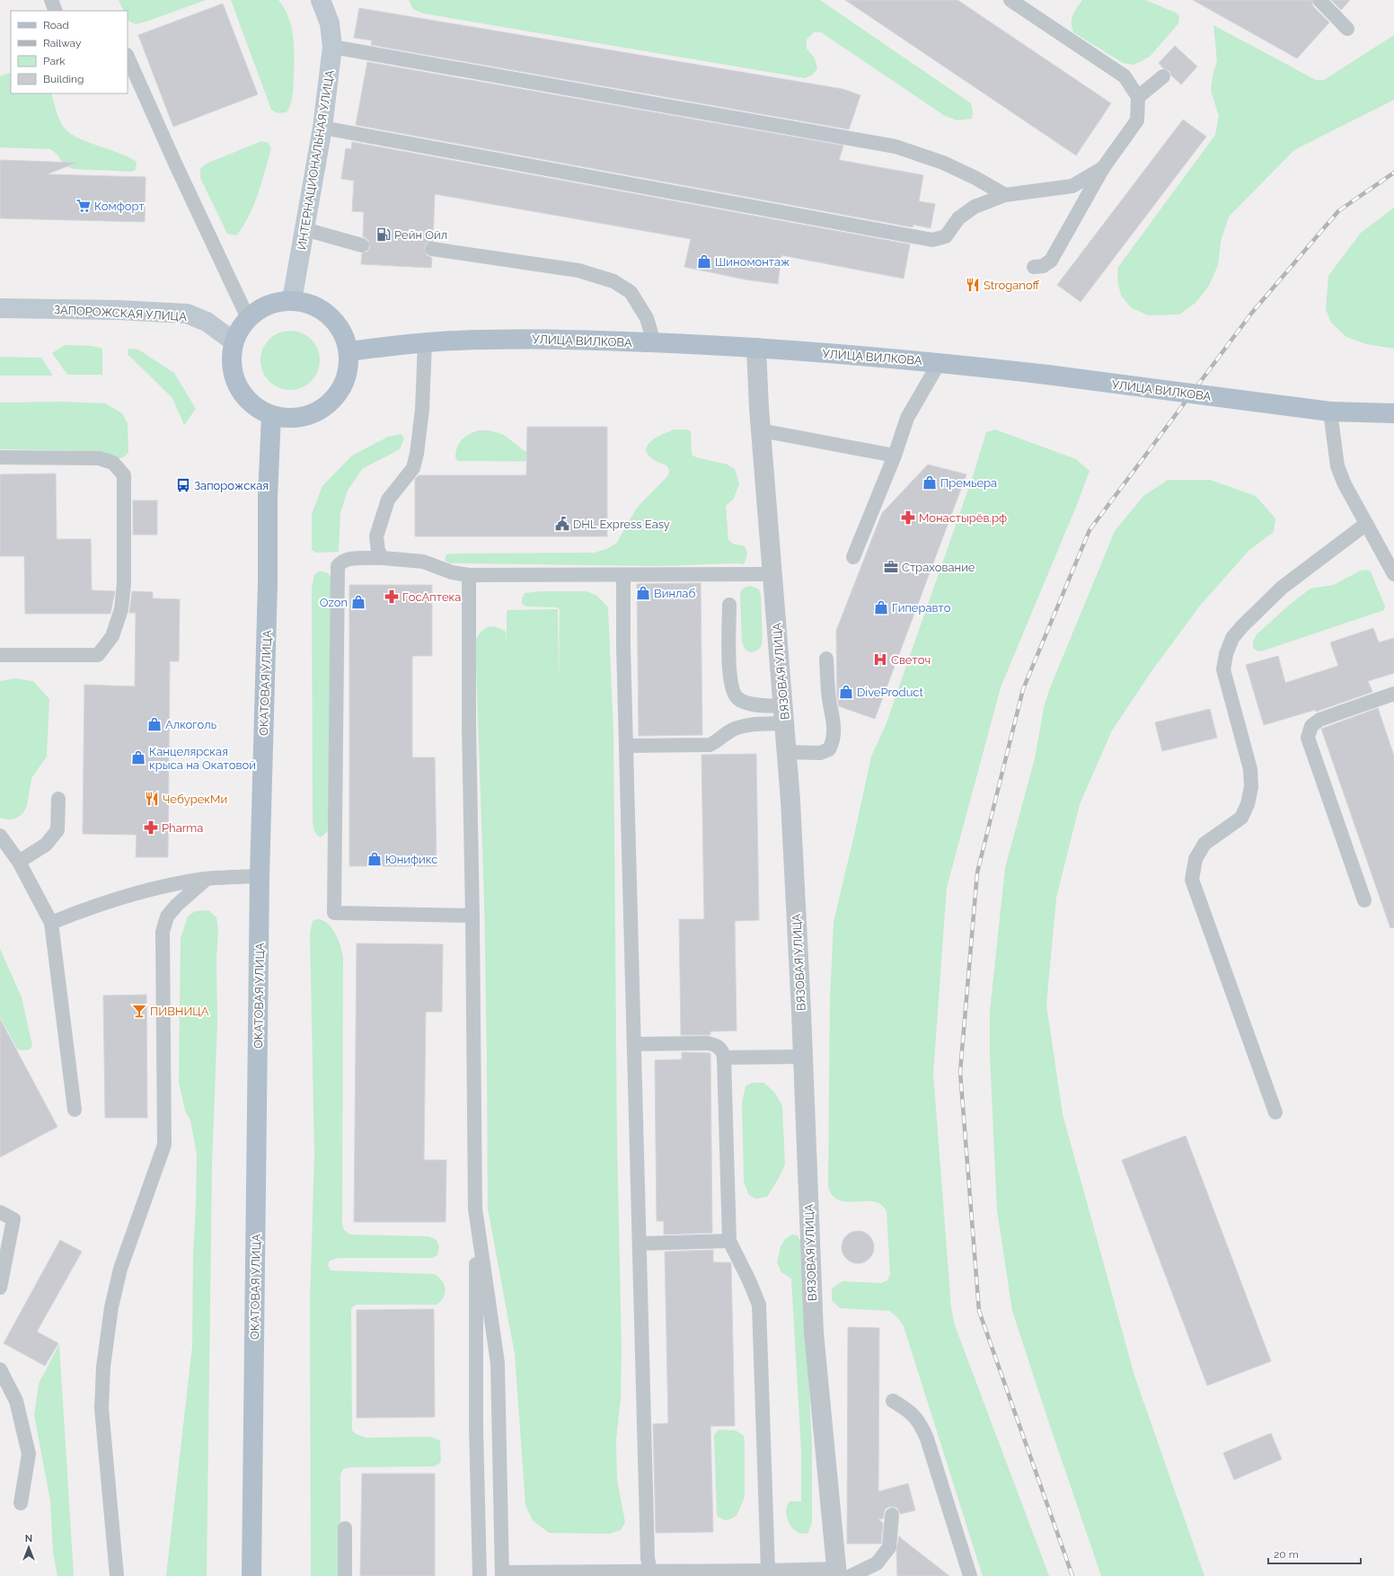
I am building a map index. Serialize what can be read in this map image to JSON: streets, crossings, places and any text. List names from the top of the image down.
{
  "streets": {
    "main road": [
      "ИНТЕРНАЦИОНАЛЬНАЯ УЛИЦА",
      "ЗАПОРОЖСКАЯ УЛИЦА",
      "УЛИЦА ВИЛКОВА",
      "ОКАТОВАЯ УЛИЦА"
    ],
    "street": ["ВЯЗОВАЯ УЛИЦА"]
  },
  "crossings": [
    ["ИНТЕРНАЦИОНАЛЬНАЯ УЛИЦА", "ЗАПОРОЖСКАЯ УЛИЦА"],
    ["ИНТЕРНАЦИОНАЛЬНАЯ УЛИЦА", "УЛИЦА ВИЛКОВА"],
    ["ИНТЕРНАЦИОНАЛЬНАЯ УЛИЦА", "ОКАТОВАЯ УЛИЦА"],
    ["ЗАПОРОЖСКАЯ УЛИЦА", "УЛИЦА ВИЛКОВА"],
    ["ЗАПОРОЖСКАЯ УЛИЦА", "ОКАТОВАЯ УЛИЦА"],
    ["УЛИЦА ВИЛКОВА", "ВЯЗОВАЯ УЛИЦА"],
    ["УЛИЦА ВИЛКОВА", "ОКАТОВАЯ УЛИЦА"]
  ],
  "places": {
    "supermarket": ["Комфорт"],
    "fuel station": ["Рейн Ойл"],
    "shop": [
      "Шиномонтаж",
      "Премьера",
      "Винлаб",
      "Ozon",
      "Гиперавто",
      "DiveProduct",
      "Алкоголь",
      "Канцелярская крыса на Окатовой",
      "Юнификс"
    ],
    "restaurant": ["Stroganoff", "ЧебурекМи"],
    "bus stop": ["Запорожская"],
    "pharmacy": ["Монастырёв.рф", "ГосАптека", "Pharma"],
    "public building": ["DHL Express Easy"],
    "office": ["Страхование"],
    "hospital": ["Светоч"],
    "bar": ["ПИВНИЦА"]
  },
  "legend": [
    "Road",
    "Railway",
    "Park",
    "Building"
  ],
  "scale_bar": "20 m",
  "north": "top"
}
